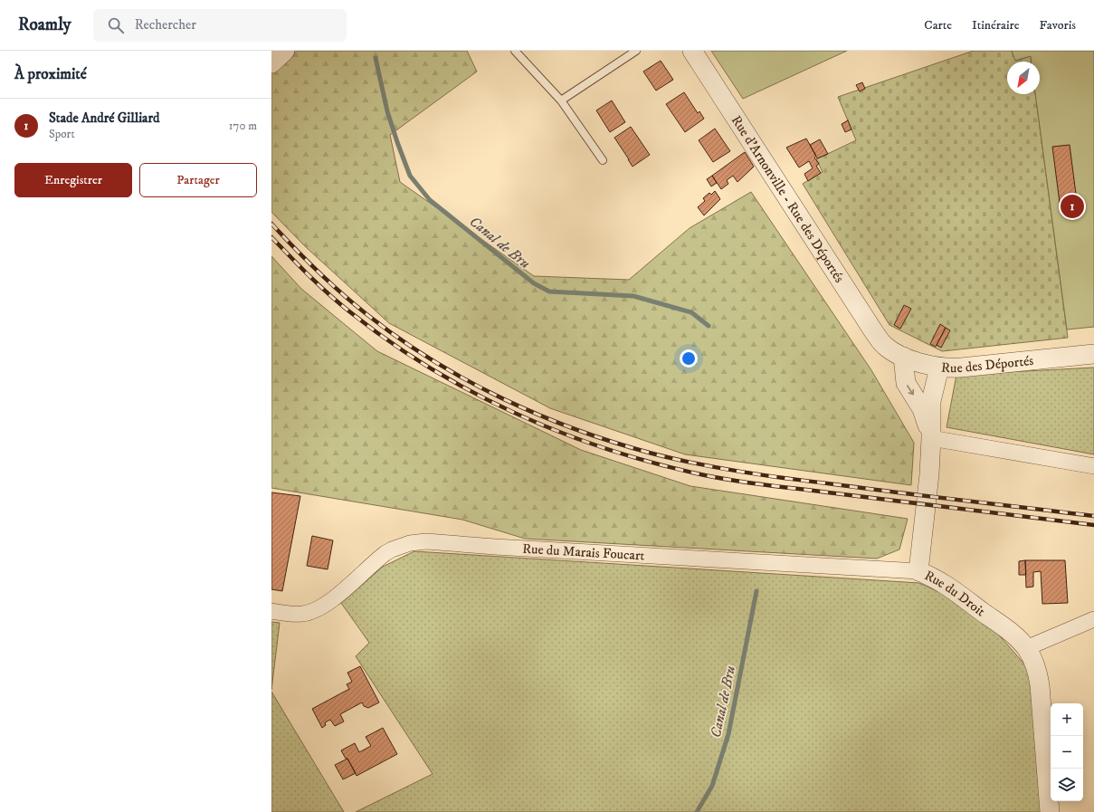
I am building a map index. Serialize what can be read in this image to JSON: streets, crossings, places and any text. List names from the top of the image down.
{
  "streets": {
    "street": [
      "Rue d'Arnonville - Rue des Déportés",
      "Rue des Déportés",
      "Rue du Marais Foucart",
      "Rue du Droit"
    ]
  },
  "crossings": [
    ["Rue d'Arnonville - Rue des Déportés", "Rue des Déportés"],
    ["Rue des Déportés", "Rue du Droit"],
    ["Rue du Marais Foucart", "Rue du Droit"]
  ],
  "water": ["Canal de Bru"],
  "north": "bottom left",
  "page": {
    "header": "Roamly",
    "search": "Rechercher",
    "nav": ["Carte", "Itinéraire", "Favoris"],
    "heading": "À proximité",
    "list": [
      {
        "mark": "1",
        "name": "Stade André Gilliard",
        "note": "Sport",
        "value": "170 m"
      }
    ],
    "buttons": ["Enregistrer", "Partager"],
    "pins": "1",
    "map_buttons": ["+", "−"]
  }
}
